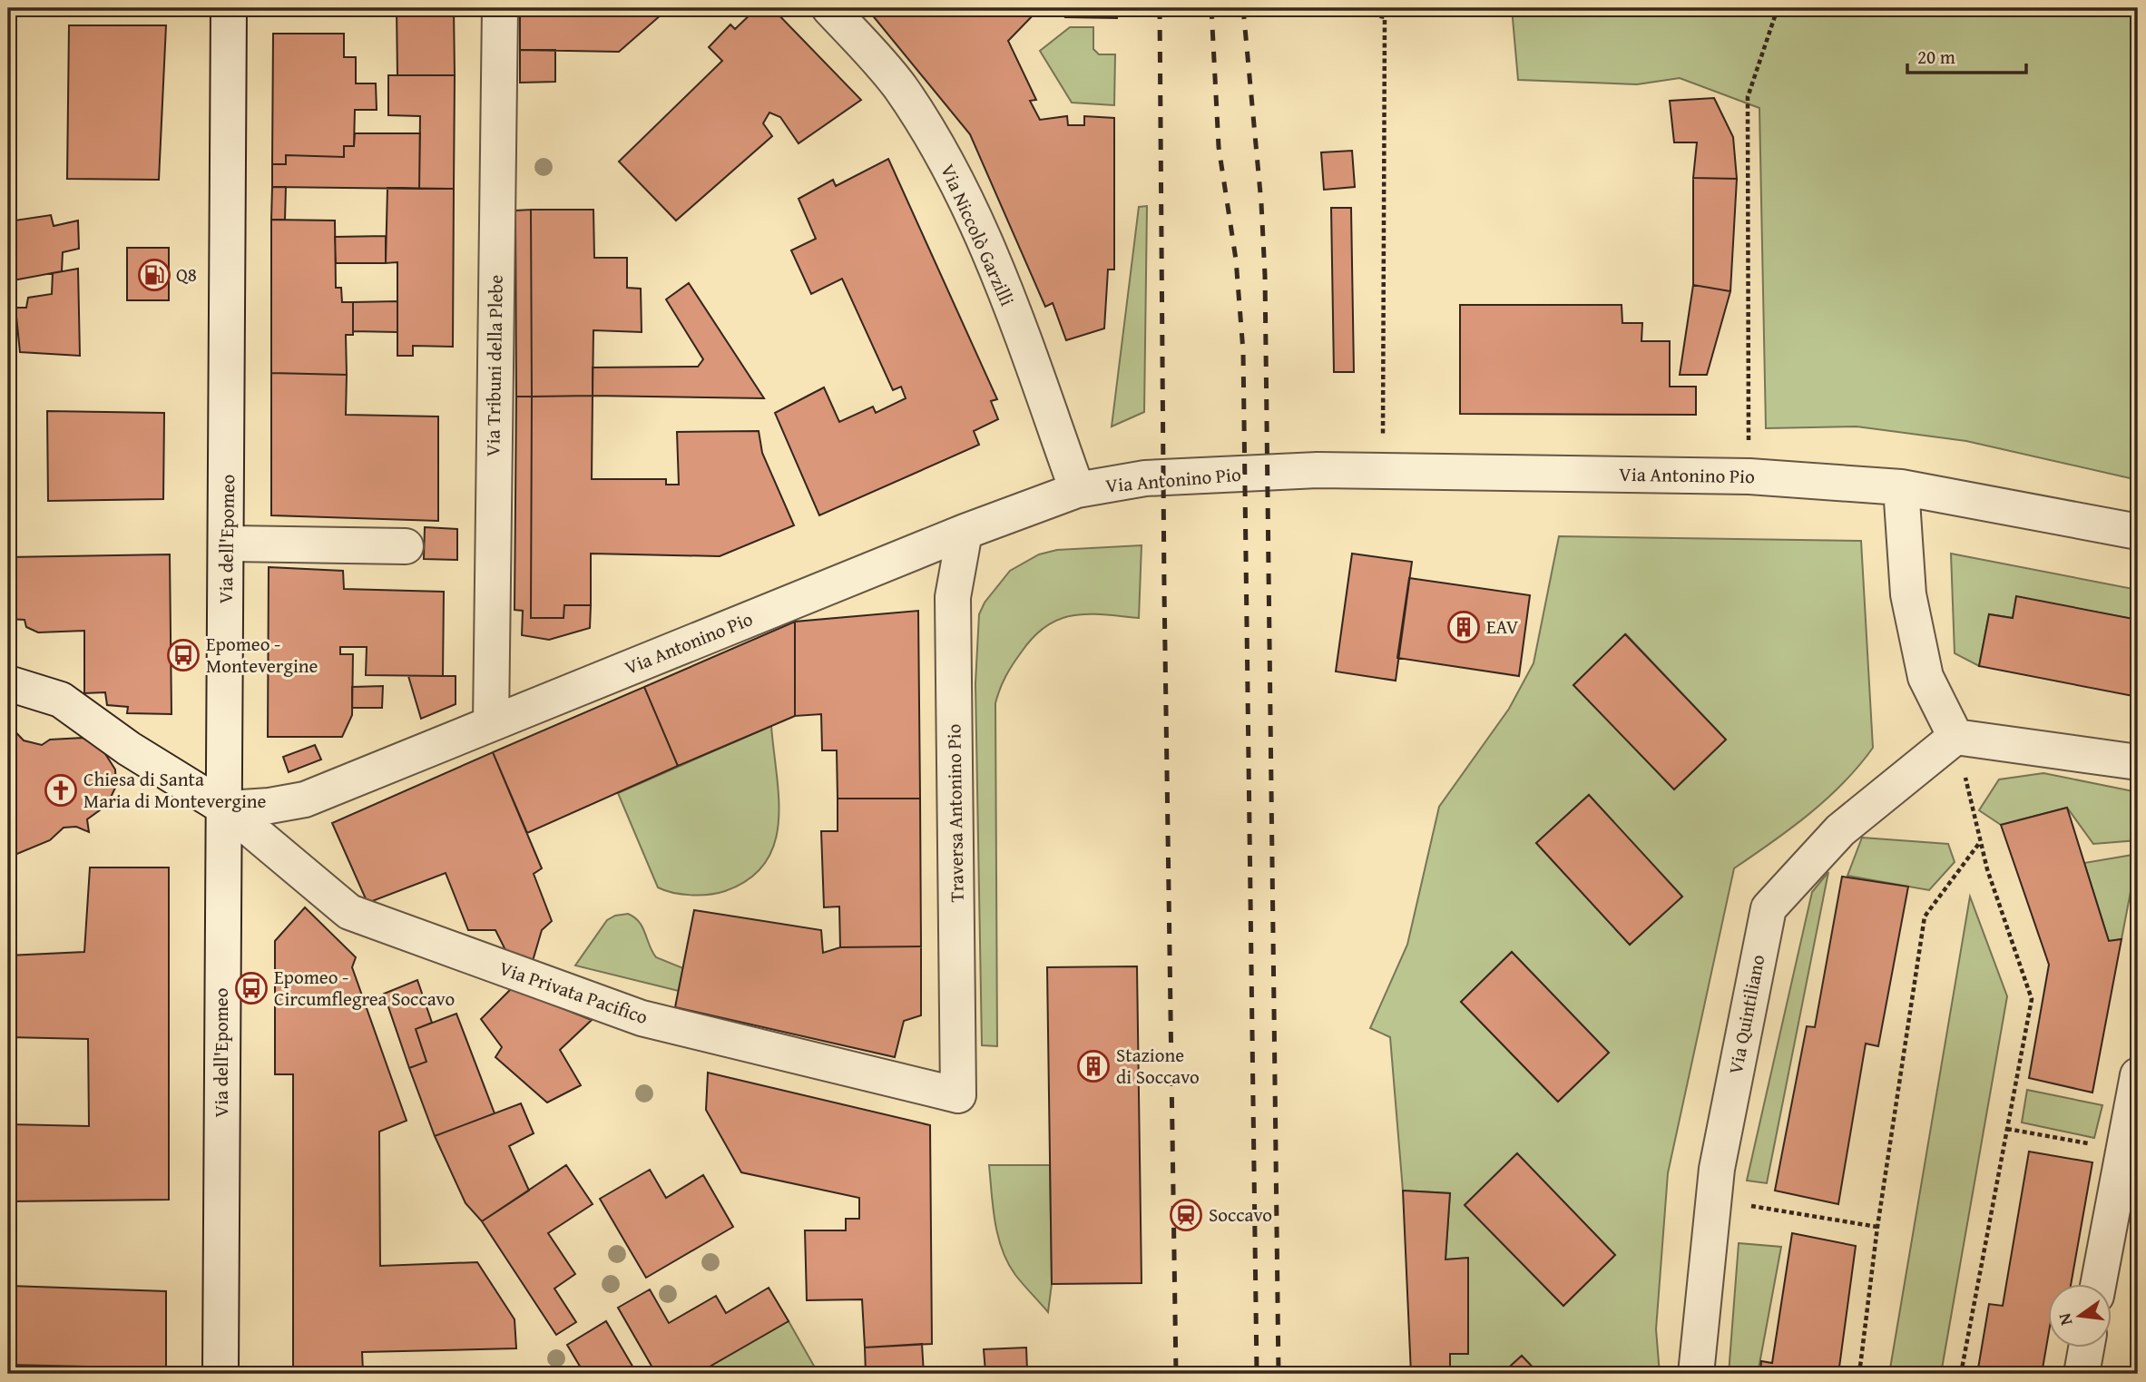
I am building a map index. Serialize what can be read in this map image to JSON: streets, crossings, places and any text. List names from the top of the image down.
{
  "streets": {
    "street": [
      "Via Niccolò Garzilli",
      "Via Tribuni della Plebe",
      "Via Antonino Pio",
      "Via dell'Epomeo",
      "Traversa Antonino Pio",
      "Via Privata Pacifico",
      "Via Quintiliano"
    ]
  },
  "crossings": [
    ["Via Niccolò Garzilli", "Via Antonino Pio"],
    ["Via Tribuni della Plebe", "Via Antonino Pio"],
    ["Via Antonino Pio", "Via dell'Epomeo"],
    ["Via Antonino Pio", "Traversa Antonino Pio"],
    ["Via Antonino Pio", "Via Privata Pacifico"],
    ["Via dell'Epomeo", "Via Privata Pacifico"],
    ["Traversa Antonino Pio", "Via Privata Pacifico"]
  ],
  "places": {
    "fuel station": ["Q8"],
    "building": ["EAV", "Stazione di Soccavo"],
    "bus stop": ["Epomeo - Montevergine", "Epomeo - Circumflegrea Soccavo"],
    "church": ["Chiesa di Santa Maria di Montevergine"],
    "station": ["Soccavo"]
  },
  "scale_bar": "20 m",
  "north": "left"
}
